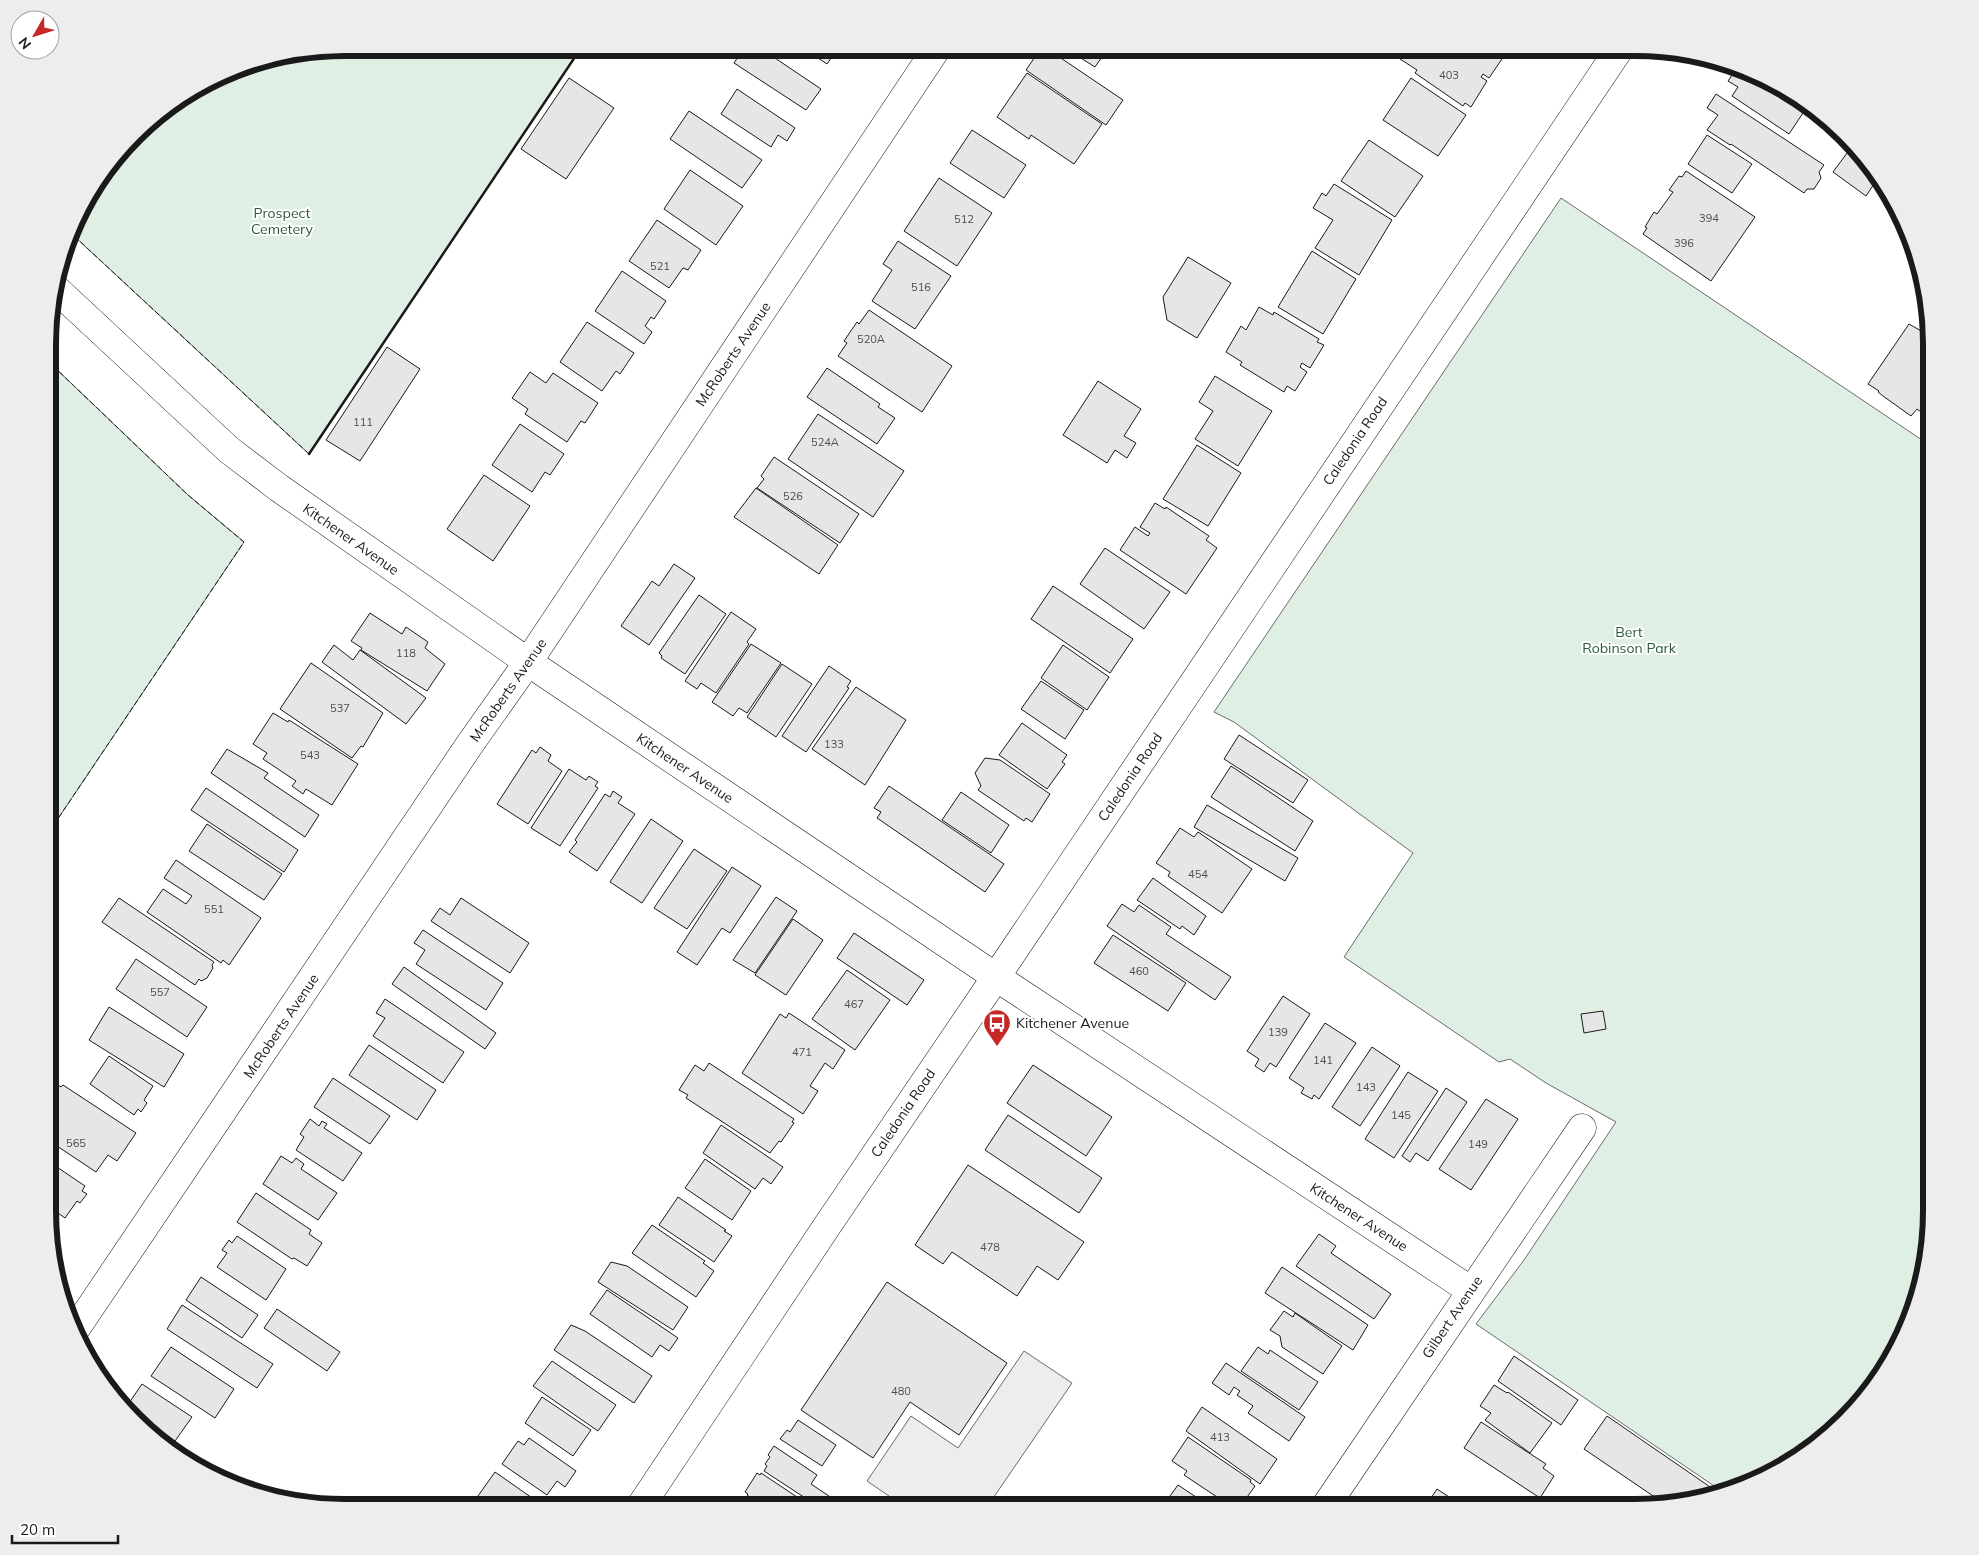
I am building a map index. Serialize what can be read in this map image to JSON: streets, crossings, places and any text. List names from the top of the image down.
{
  "streets": {
    "street": [
      "McRoberts Avenue",
      "Caledonia Road",
      "Kitchener Avenue",
      "Gilbert Avenue"
    ]
  },
  "crossings": [
    ["McRoberts Avenue", "Kitchener Avenue"],
    ["Caledonia Road", "Kitchener Avenue"],
    ["Kitchener Avenue", "Gilbert Avenue"]
  ],
  "parks": ["Prospect Cemetery", "Bert Robinson Park"],
  "places": {
    "bus stop": ["Kitchener Avenue"]
  },
  "house_numbers": [
    "403",
    "394",
    "512",
    "396",
    "521",
    "516",
    "520A",
    "111",
    "524A",
    "526",
    "118",
    "537",
    "133",
    "543",
    "454",
    "551",
    "460",
    "557",
    "467",
    "139",
    "471",
    "141",
    "143",
    "145",
    "565",
    "149",
    "478",
    "480",
    "413"
  ],
  "scale_bar": "20 m",
  "north": "bottom left"
}
